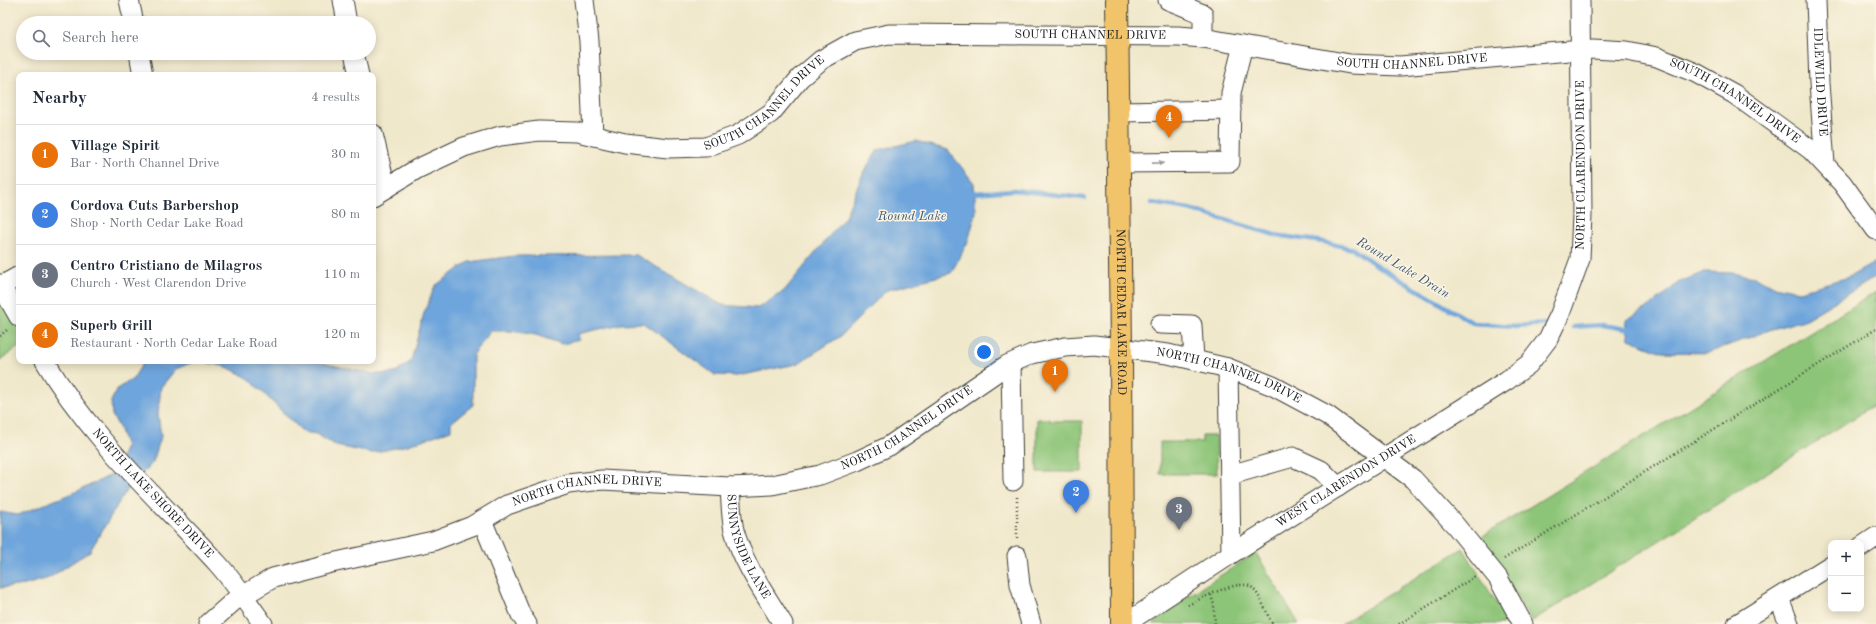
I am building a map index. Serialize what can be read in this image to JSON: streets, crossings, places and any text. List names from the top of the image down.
{
  "streets": {
    "main road": ["NORTH CEDAR LAKE ROAD"],
    "street": [
      "SOUTH CHANNEL DRIVE",
      "IDLEWILD DRIVE",
      "NORTH CLARENDON DRIVE",
      "NORTH CHANNEL DRIVE",
      "WEST CLARENDON DRIVE",
      "NORTH LAKE SHORE DRIVE",
      "SUNNYSIDE LANE"
    ]
  },
  "crossings": [
    ["SOUTH CHANNEL DRIVE", "IDLEWILD DRIVE"],
    ["SOUTH CHANNEL DRIVE", "NORTH CLARENDON DRIVE"],
    ["SOUTH CHANNEL DRIVE", "NORTH CEDAR LAKE ROAD"],
    ["NORTH CLARENDON DRIVE", "WEST CLARENDON DRIVE"],
    ["NORTH CEDAR LAKE ROAD", "NORTH CHANNEL DRIVE"],
    ["NORTH CEDAR LAKE ROAD", "WEST CLARENDON DRIVE"],
    ["NORTH CHANNEL DRIVE", "WEST CLARENDON DRIVE"],
    ["NORTH CHANNEL DRIVE", "NORTH LAKE SHORE DRIVE"],
    ["NORTH CHANNEL DRIVE", "SUNNYSIDE LANE"]
  ],
  "water": ["Round Lake", "Round Lake Drain"],
  "page": {
    "search": "Search here",
    "heading": ["Nearby", "4 results"],
    "pins": [
      "4",
      "1",
      "2",
      "3"
    ],
    "list": [
      {
        "mark": "1",
        "name": "Village Spirit",
        "note": "Bar · North Channel Drive",
        "value": "30 m"
      },
      {
        "mark": "2",
        "name": "Cordova Cuts Barbershop",
        "note": "Shop · North Cedar Lake Road",
        "value": "80 m"
      },
      {
        "mark": "3",
        "name": "Centro Cristiano de Milagros",
        "note": "Church · West Clarendon Drive",
        "value": "110 m"
      },
      {
        "mark": "4",
        "name": "Superb Grill",
        "note": "Restaurant · North Cedar Lake Road",
        "value": "120 m"
      }
    ],
    "map_buttons": ["+", "−"]
  }
}
